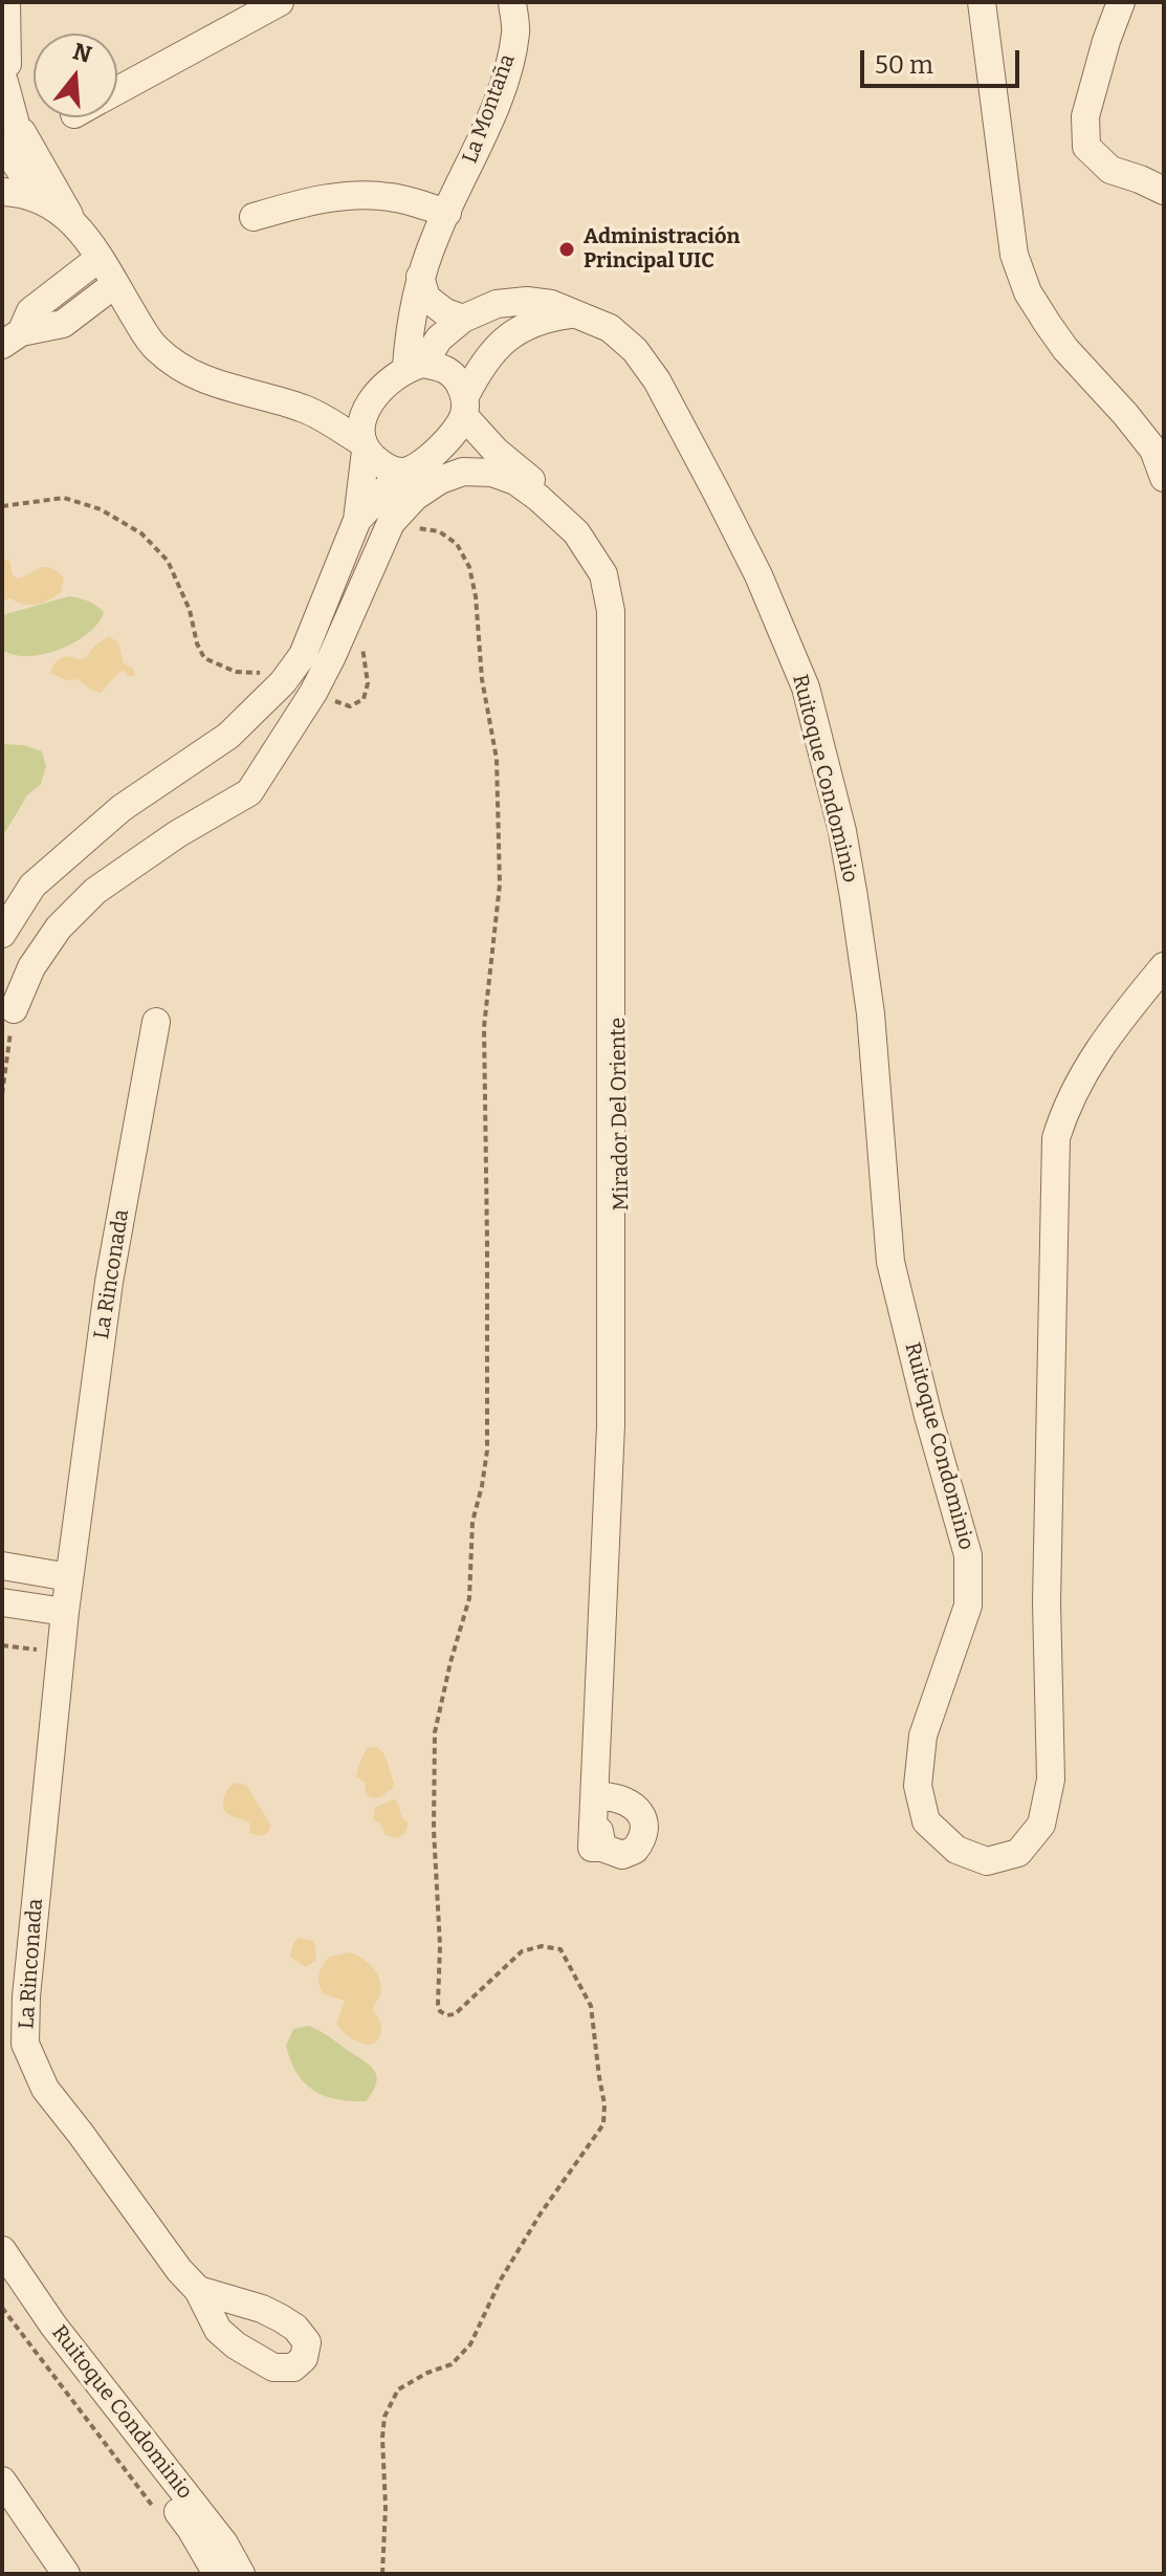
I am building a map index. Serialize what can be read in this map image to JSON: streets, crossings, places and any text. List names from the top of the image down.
{
  "streets": {
    "street": [
      "La Montaña",
      "Ruitoque Condominio",
      "Mirador Del Oriente",
      "La Rinconada"
    ]
  },
  "places": ["Administración Principal UIC"],
  "scale_bar": "50 m",
  "north": "top"
}
